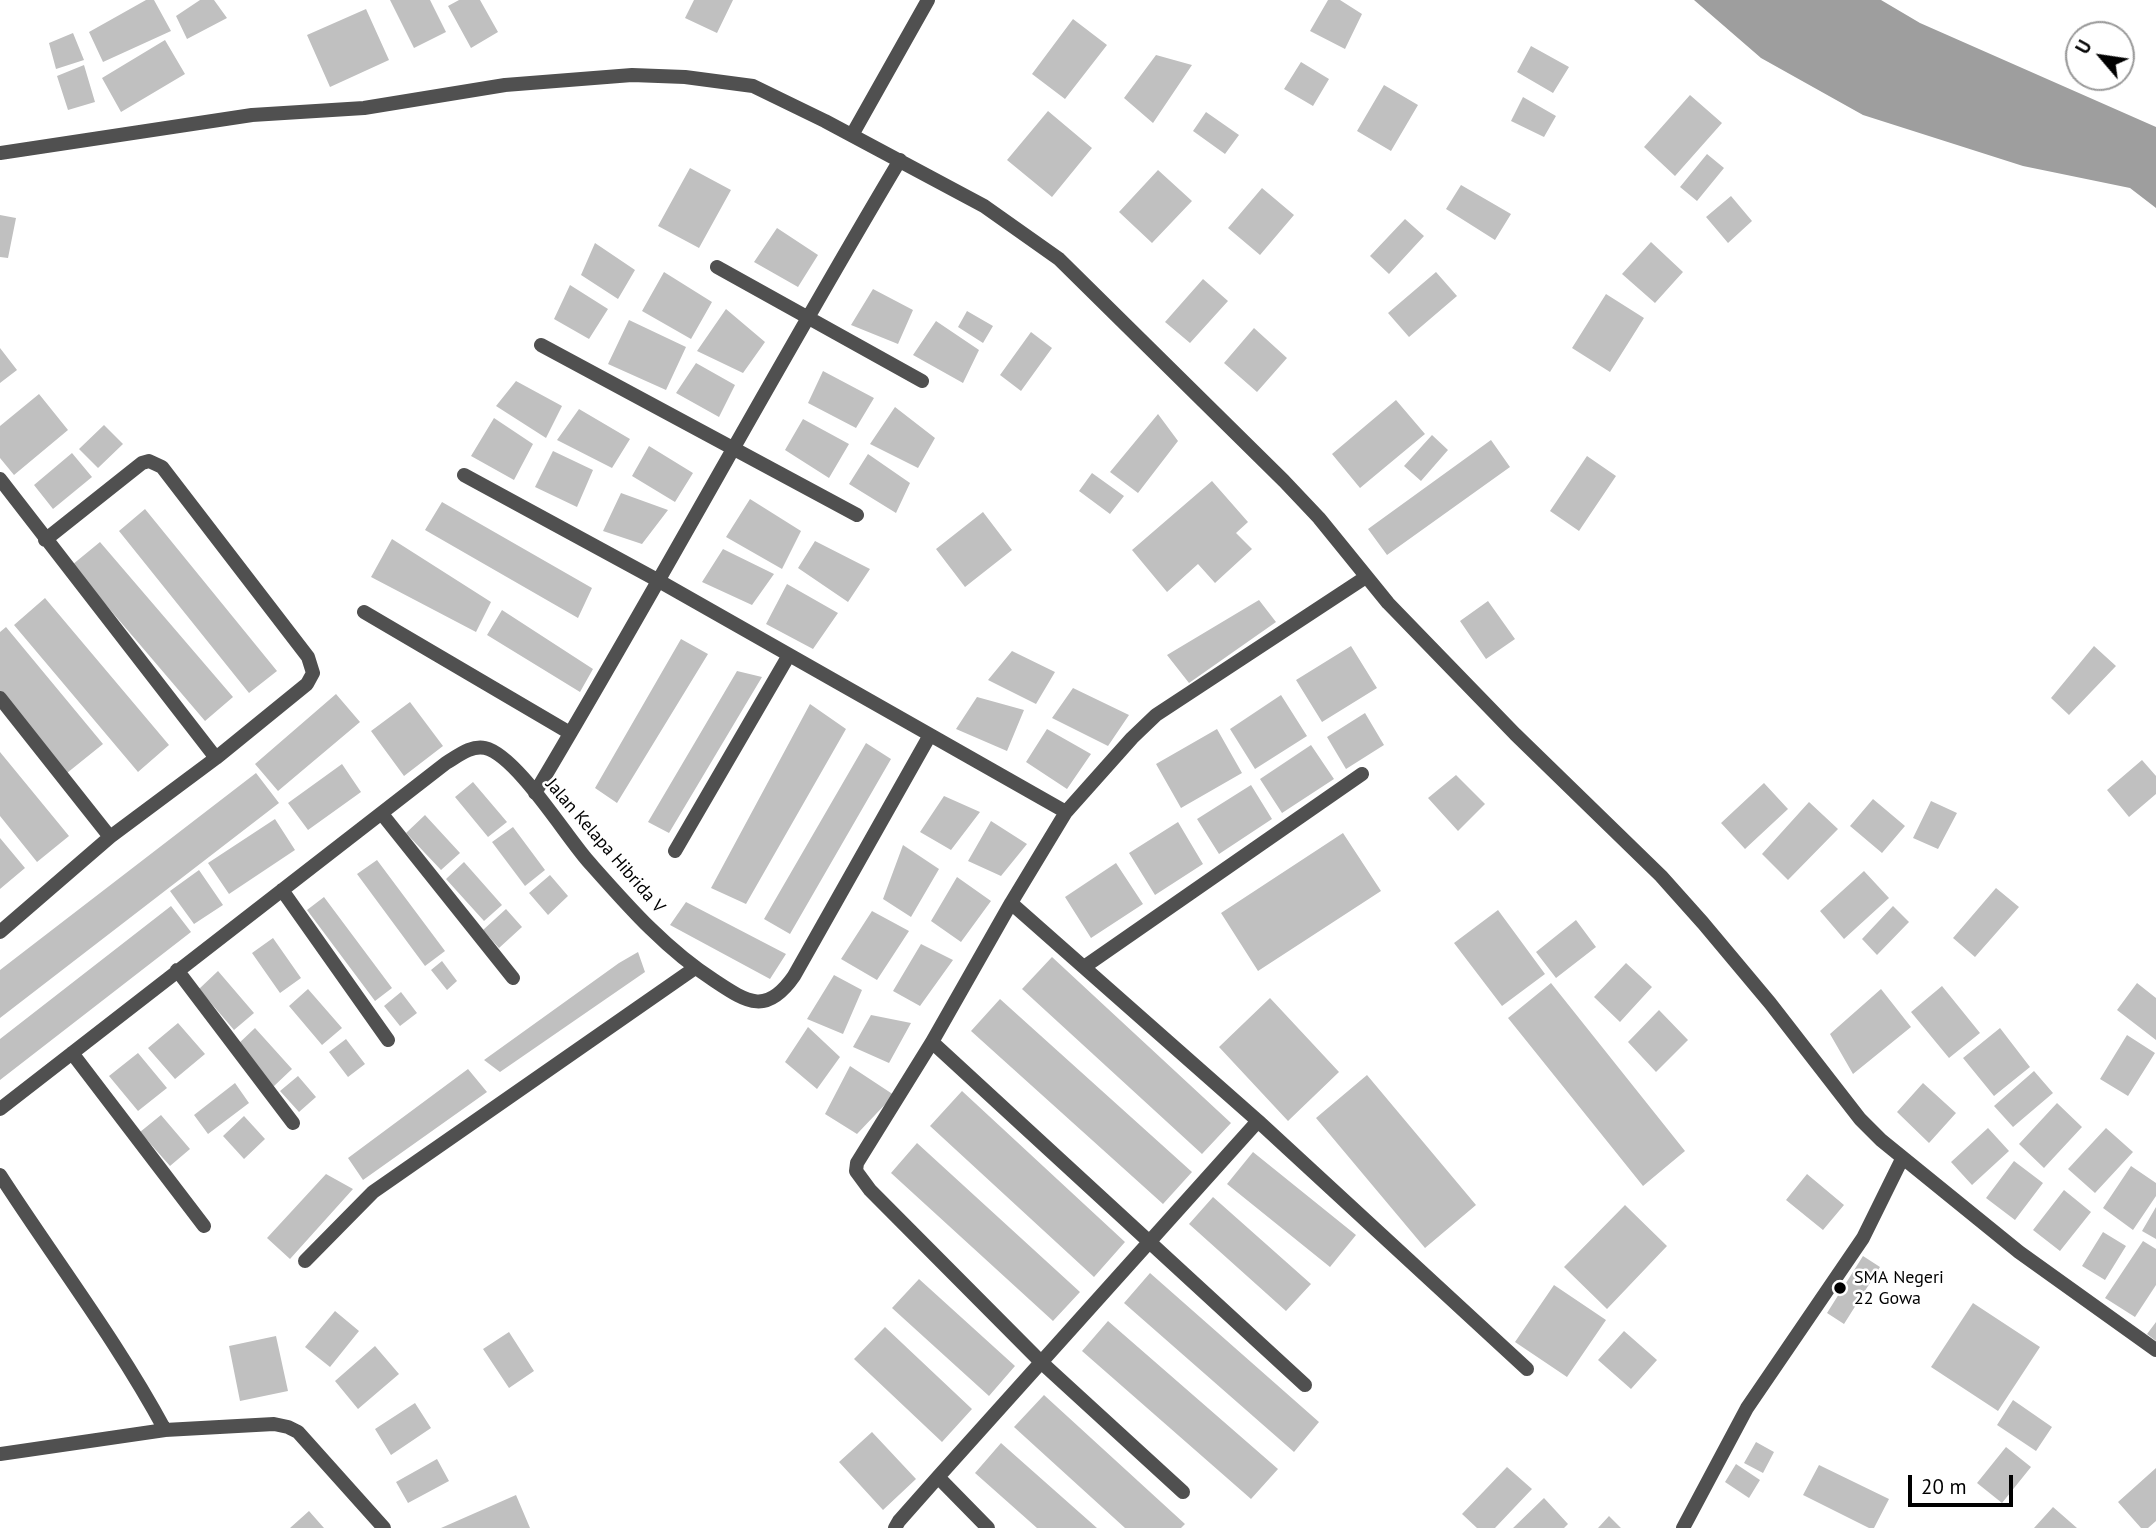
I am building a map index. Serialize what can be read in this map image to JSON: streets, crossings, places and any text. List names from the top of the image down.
{
  "streets": {
    "street": ["Jalan Kelapa Hibrida V"]
  },
  "places": ["SMA Negeri 22 Gowa"],
  "scale_bar": "20 m",
  "north": "top left"
}
